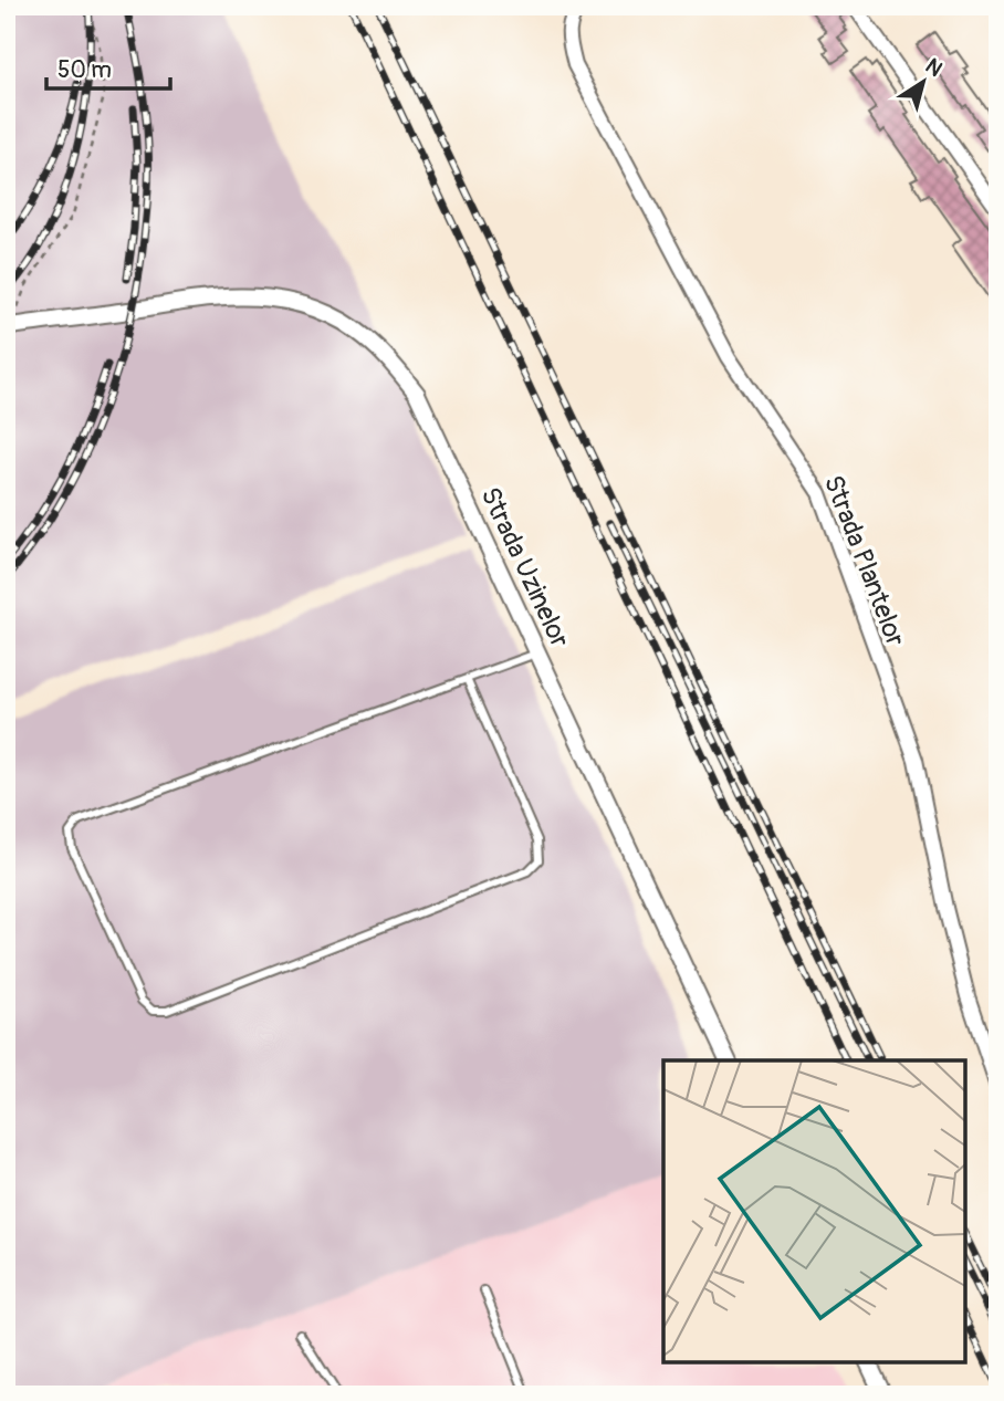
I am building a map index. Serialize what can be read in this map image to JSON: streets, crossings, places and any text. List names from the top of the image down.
{
  "streets": {
    "street": ["Strada Plantelor", "Strada Uzinelor"]
  },
  "scale_bar": "50 m",
  "north": "top right"
}
